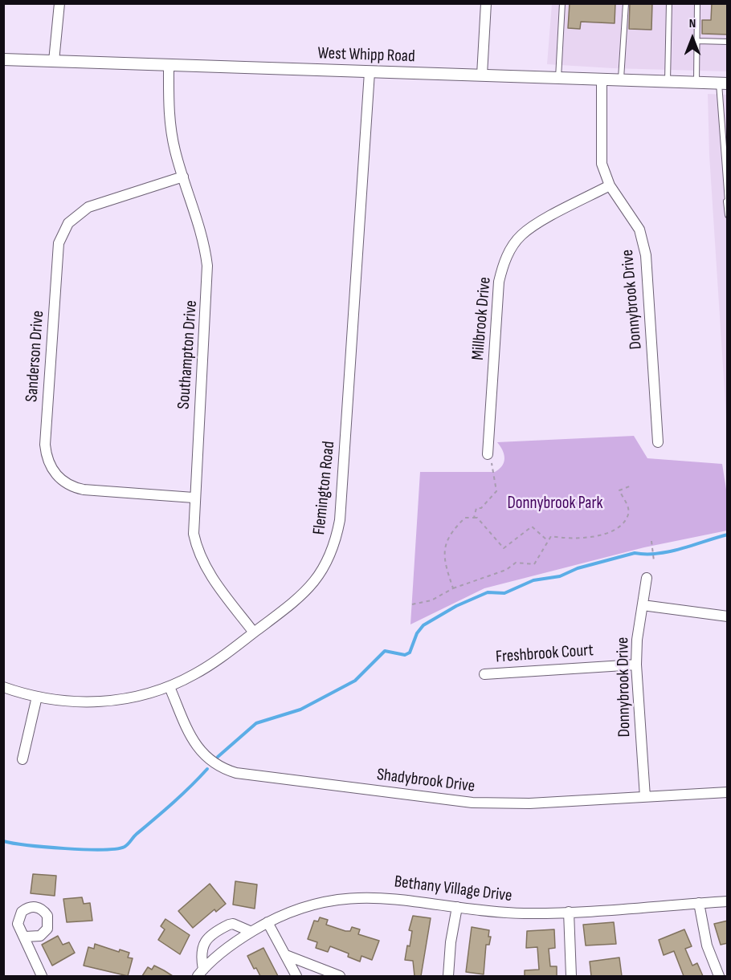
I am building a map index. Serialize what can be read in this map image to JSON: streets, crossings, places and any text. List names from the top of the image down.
{
  "streets": {
    "street": [
      "West Whipp Road",
      "Donnybrook Drive",
      "Millbrook Drive",
      "Southampton Drive",
      "Sanderson Drive",
      "Flemington Road",
      "Freshbrook Court",
      "Shadybrook Drive",
      "Bethany Village Drive"
    ]
  },
  "crossings": [
    ["West Whipp Road", "Donnybrook Drive"],
    ["West Whipp Road", "Southampton Drive"],
    ["West Whipp Road", "Flemington Road"],
    ["Donnybrook Drive", "Millbrook Drive"],
    ["Donnybrook Drive", "Freshbrook Court"],
    ["Donnybrook Drive", "Shadybrook Drive"],
    ["Southampton Drive", "Sanderson Drive"],
    ["Southampton Drive", "Flemington Road"],
    ["Flemington Road", "Shadybrook Drive"]
  ],
  "parks": ["Donnybrook Park"],
  "north": "top"
}
